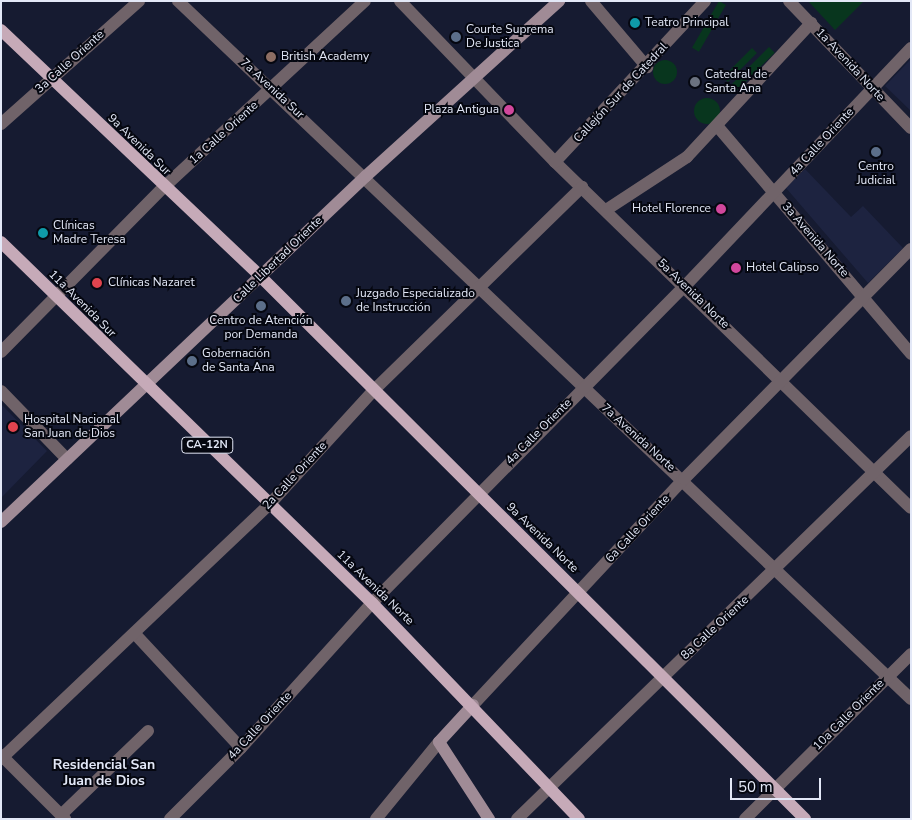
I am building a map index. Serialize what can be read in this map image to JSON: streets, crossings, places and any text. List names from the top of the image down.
{
  "streets": {
    "main road": [
      "9a Avenida Sur",
      "Calle Libertad Oriente",
      "11a Avenida Sur",
      "CA-12N",
      "6a Calle Oriente",
      "9a Avenida Norte",
      "11a Avenida Norte"
    ],
    "street": [
      "3a Calle Oriente",
      "1a Avenida Norte",
      "7a Avenida Sur",
      "Callejón Sur de Catedral",
      "1a Calle Oriente",
      "4a Calle Oriente",
      "3a Avenida Norte",
      "5a Avenida Norte",
      "7a Avenida Norte",
      "2a Calle Oriente",
      "8a Calle Oriente",
      "10a Calle Oriente"
    ]
  },
  "crossings": [
    ["3a Calle Oriente", "9a Avenida Sur"],
    ["1a Avenida Norte", "4a Calle Oriente"],
    ["7a Avenida Sur", "1a Calle Oriente"],
    ["7a Avenida Sur", "Calle Libertad Oriente"],
    ["7a Avenida Sur", "7a Avenida Norte"],
    ["Callejón Sur de Catedral", "5a Avenida Norte"],
    ["1a Calle Oriente", "9a Avenida Sur"],
    ["1a Calle Oriente", "11a Avenida Sur"],
    ["4a Calle Oriente", "3a Avenida Norte"],
    ["4a Calle Oriente", "5a Avenida Norte"],
    ["4a Calle Oriente", "7a Avenida Norte"],
    ["4a Calle Oriente", "9a Avenida Norte"],
    ["4a Calle Oriente", "11a Avenida Norte"],
    ["9a Avenida Sur", "Calle Libertad Oriente"],
    ["9a Avenida Sur", "9a Avenida Norte"],
    ["3a Avenida Norte", "6a Calle Oriente"],
    ["Calle Libertad Oriente", "5a Avenida Norte"],
    ["Calle Libertad Oriente", "11a Avenida Sur"],
    ["Calle Libertad Oriente", "7a Avenida Norte"],
    ["Calle Libertad Oriente", "9a Avenida Norte"],
    ["Calle Libertad Oriente", "11a Avenida Norte"],
    ["5a Avenida Norte", "2a Calle Oriente"],
    ["5a Avenida Norte", "6a Calle Oriente"],
    ["5a Avenida Norte", "8a Calle Oriente"],
    ["11a Avenida Sur", "11a Avenida Norte"],
    ["7a Avenida Norte", "2a Calle Oriente"],
    ["7a Avenida Norte", "6a Calle Oriente"],
    ["7a Avenida Norte", "8a Calle Oriente"],
    ["7a Avenida Norte", "10a Calle Oriente"],
    ["2a Calle Oriente", "9a Avenida Norte"],
    ["2a Calle Oriente", "11a Avenida Norte"],
    ["6a Calle Oriente", "9a Avenida Norte"],
    ["6a Calle Oriente", "11a Avenida Norte"],
    ["9a Avenida Norte", "8a Calle Oriente"],
    ["9a Avenida Norte", "10a Calle Oriente"],
    ["11a Avenida Norte", "8a Calle Oriente"]
  ],
  "districts": ["Residencial San Juan de Dios"],
  "places": [
    "Teatro Principal",
    "Courte Suprema De Justica",
    "British Academy",
    "Catedral de Santa Ana",
    "Plaza Antigua",
    "Centro Judicial",
    "Hotel Florence",
    "Clínicas Madre Teresa",
    "Hotel Calipso",
    "Clínicas Nazaret",
    "Juzgado Especializado de Instrucción",
    "Centro de Atención por Demanda",
    "Gobernación de Santa Ana",
    "Hospital Nacional San Juan de Dios"
  ],
  "scale_bar": "50 m"
}
